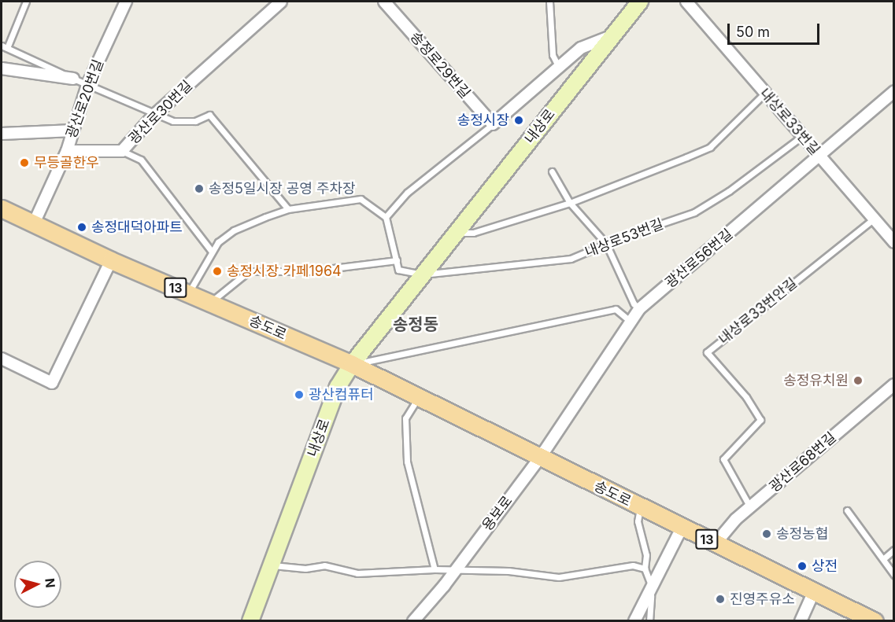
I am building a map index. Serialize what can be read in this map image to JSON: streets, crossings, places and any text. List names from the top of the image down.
{
  "streets": {
    "main road": ["내상로", "13", "송도로"],
    "street": [
      "송정로29번길",
      "광산로20번길",
      "광산로30번길",
      "내상로33번길",
      "광산로56번길",
      "광산로68번길",
      "용보로"
    ],
    "lane": ["내상로53번길", "내상로33번안길"]
  },
  "crossings": [
    ["광산로20번길", "송도로"],
    ["내상로33번길", "내상로53번길"],
    ["내상로33번길", "광산로56번길"],
    ["내상로33번길", "내상로33번안길"],
    ["내상로", "내상로53번길"],
    ["내상로", "송도로"],
    ["광산로56번길", "송도로"],
    ["광산로56번길", "용보로"],
    ["내상로33번안길", "광산로68번길"],
    ["송도로", "광산로68번길"],
    ["송도로", "용보로"]
  ],
  "districts": ["송정동"],
  "places": [
    "송정시장",
    "무등골한우",
    "송정5일시장 공영 주차장",
    "송정대덕아파트",
    "송정시장 카페1964",
    "송정유치원",
    "광산컴퓨터",
    "송정농협",
    "상전",
    "진영주유소"
  ],
  "scale_bar": "50 m",
  "north": "right"
}
